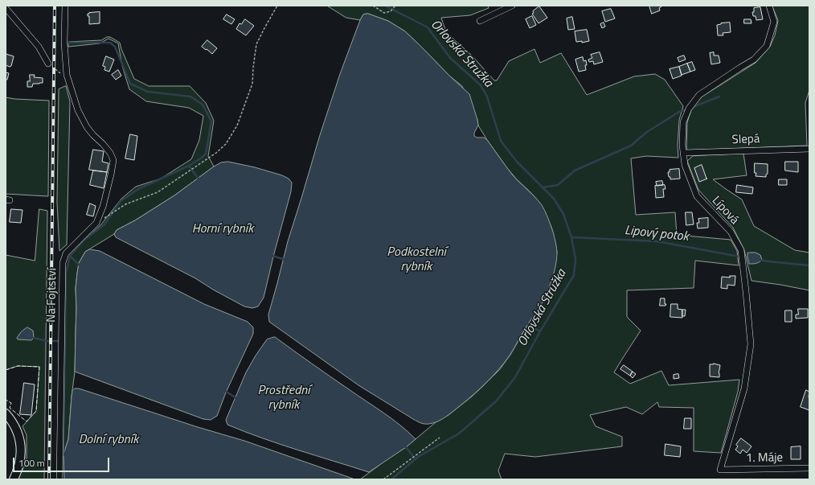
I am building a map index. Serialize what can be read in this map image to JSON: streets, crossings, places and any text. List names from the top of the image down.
{
  "streets": {
    "street": [
      "Slepá",
      "Lípová",
      "Na Fojtství",
      "1. Máje"
    ]
  },
  "crossings": [
    ["Slepá", "Lípová"],
    ["Lípová", "1. Máje"]
  ],
  "water": [
    "Orlovská Stružka",
    "Horní rybník",
    "Lipový potok",
    "Podkostelní rybník",
    "Prostřední rybník",
    "Dolní rybník"
  ],
  "scale_bar": "100 m"
}
